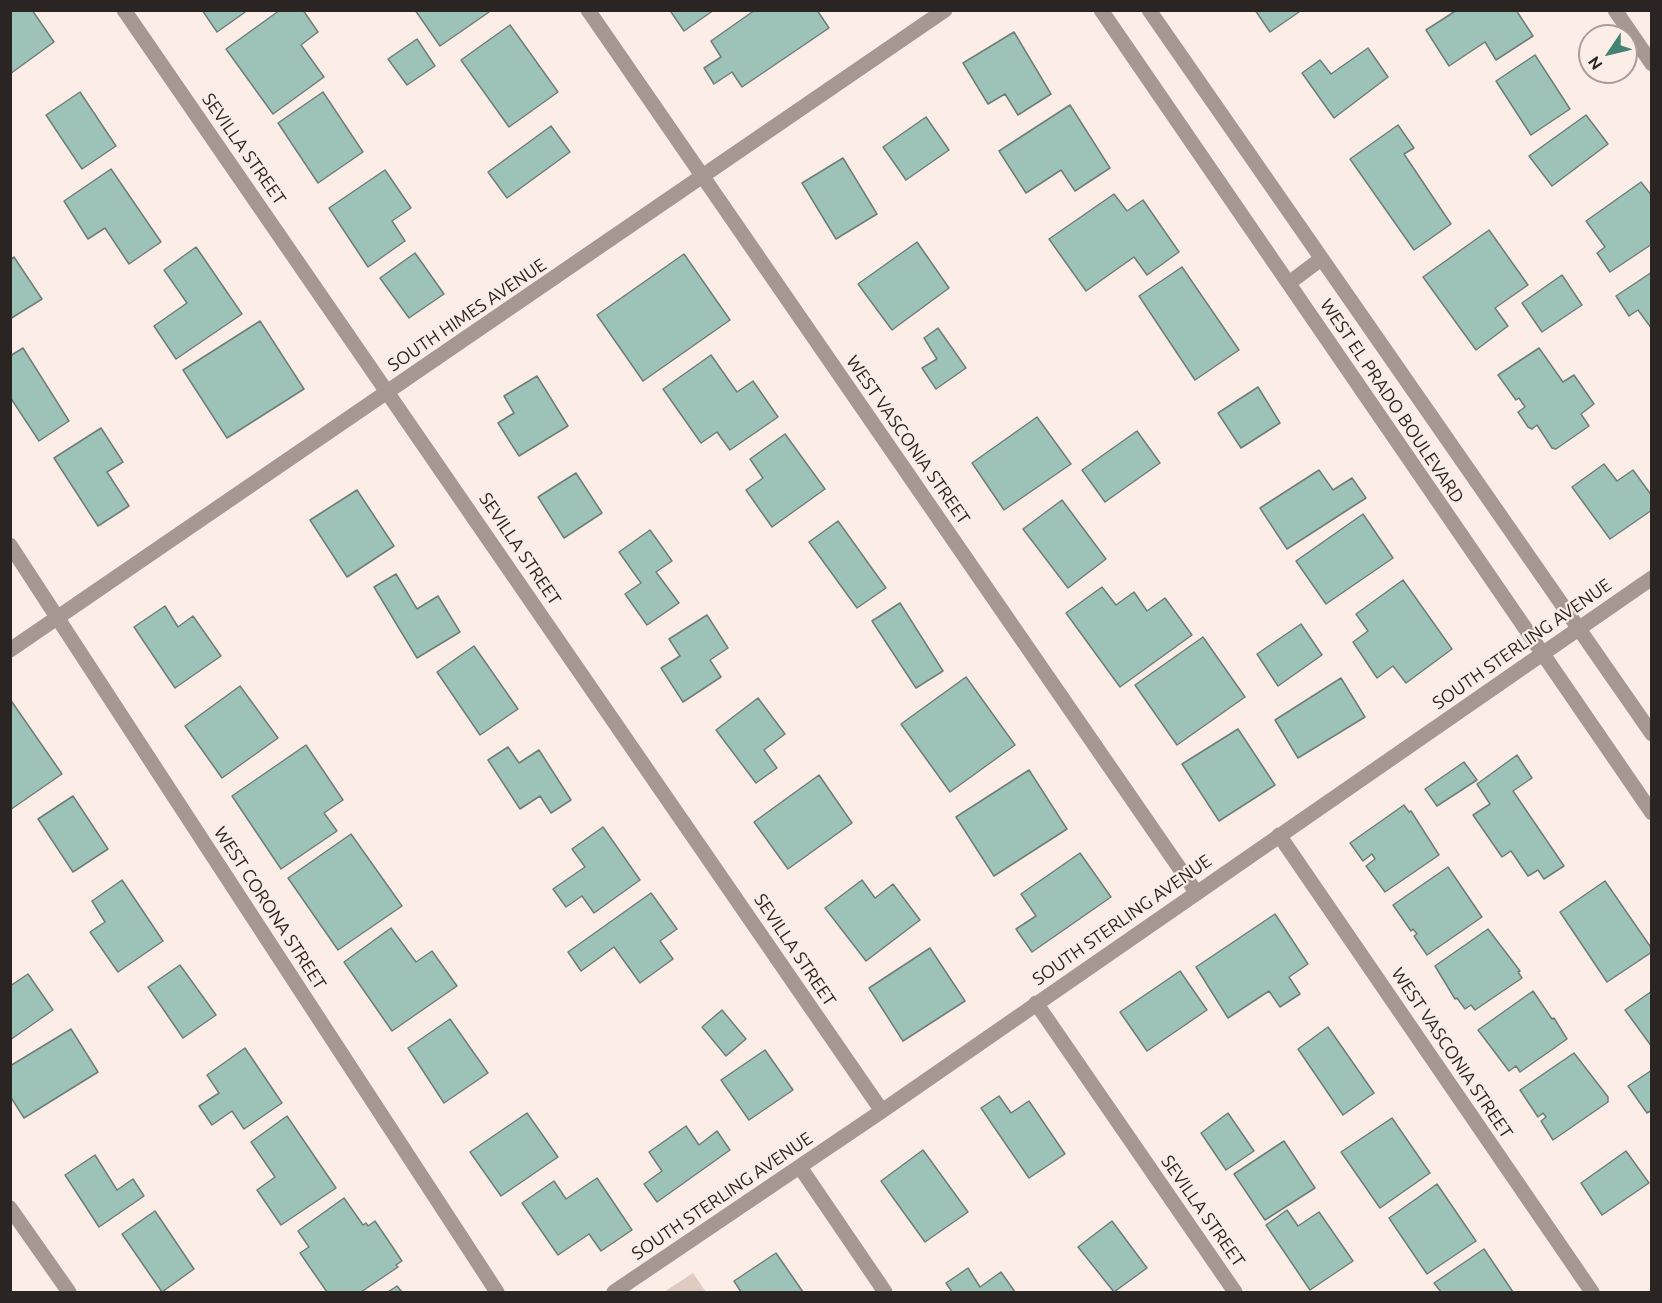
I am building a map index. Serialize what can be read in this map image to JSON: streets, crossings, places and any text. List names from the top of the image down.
{
  "streets": {
    "street": [
      "SEVILLA STREET",
      "SOUTH HIMES AVENUE",
      "WEST EL PRADO BOULEVARD",
      "WEST VASCONIA STREET",
      "SOUTH STERLING AVENUE",
      "WEST CORONA STREET"
    ]
  },
  "crossings": [
    ["SEVILLA STREET", "SOUTH HIMES AVENUE"],
    ["SEVILLA STREET", "SOUTH STERLING AVENUE"],
    ["SOUTH HIMES AVENUE", "WEST VASCONIA STREET"],
    ["SOUTH HIMES AVENUE", "WEST CORONA STREET"],
    ["WEST EL PRADO BOULEVARD", "SOUTH STERLING AVENUE"],
    ["WEST VASCONIA STREET", "SOUTH STERLING AVENUE"]
  ],
  "north": "bottom left"
}
